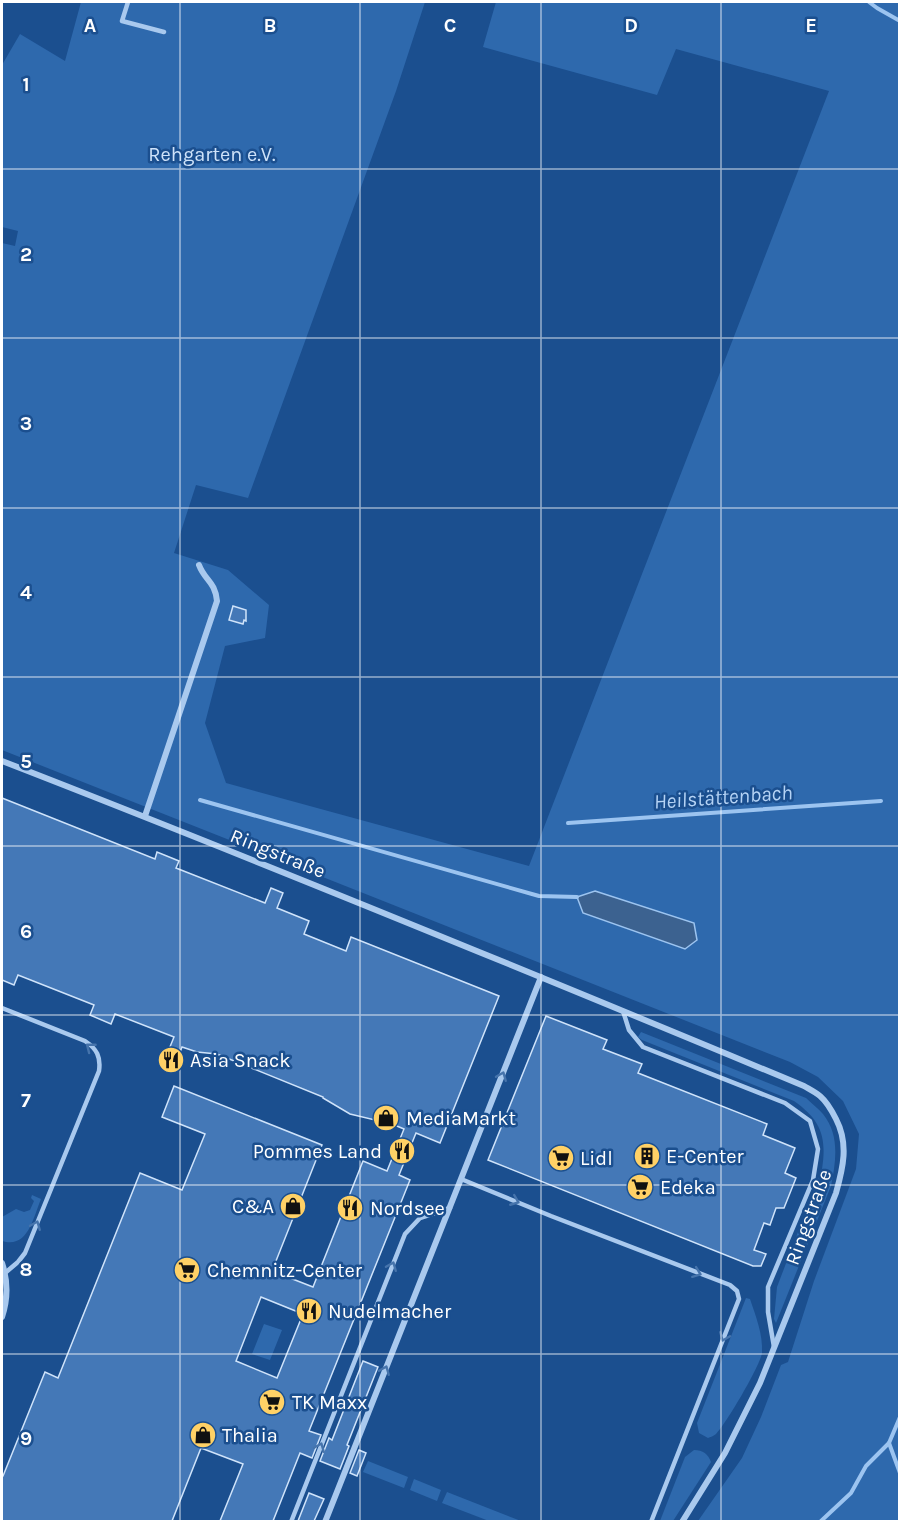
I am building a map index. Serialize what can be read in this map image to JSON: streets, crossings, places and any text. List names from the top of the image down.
{
  "streets": {
    "street": ["Ringstraße"]
  },
  "water": ["Heilstättenbach"],
  "parks": ["Rehgarten e.V."],
  "places": {
    "restaurant": [
      "Asia Snack",
      "Pommes Land",
      "Nordsee",
      "Nudelmacher"
    ],
    "shop": ["MediaMarkt", "C&A", "Thalia"],
    "building": ["E-Center"],
    "supermarket": [
      "Lidl",
      "Edeka",
      "Chemnitz-Center",
      "TK Maxx"
    ]
  },
  "grid": {
    "columns": [
      "A",
      "B",
      "C",
      "D",
      "E"
    ],
    "rows": [
      "1",
      "2",
      "3",
      "4",
      "5",
      "6",
      "7",
      "8",
      "9"
    ]
  }
}
